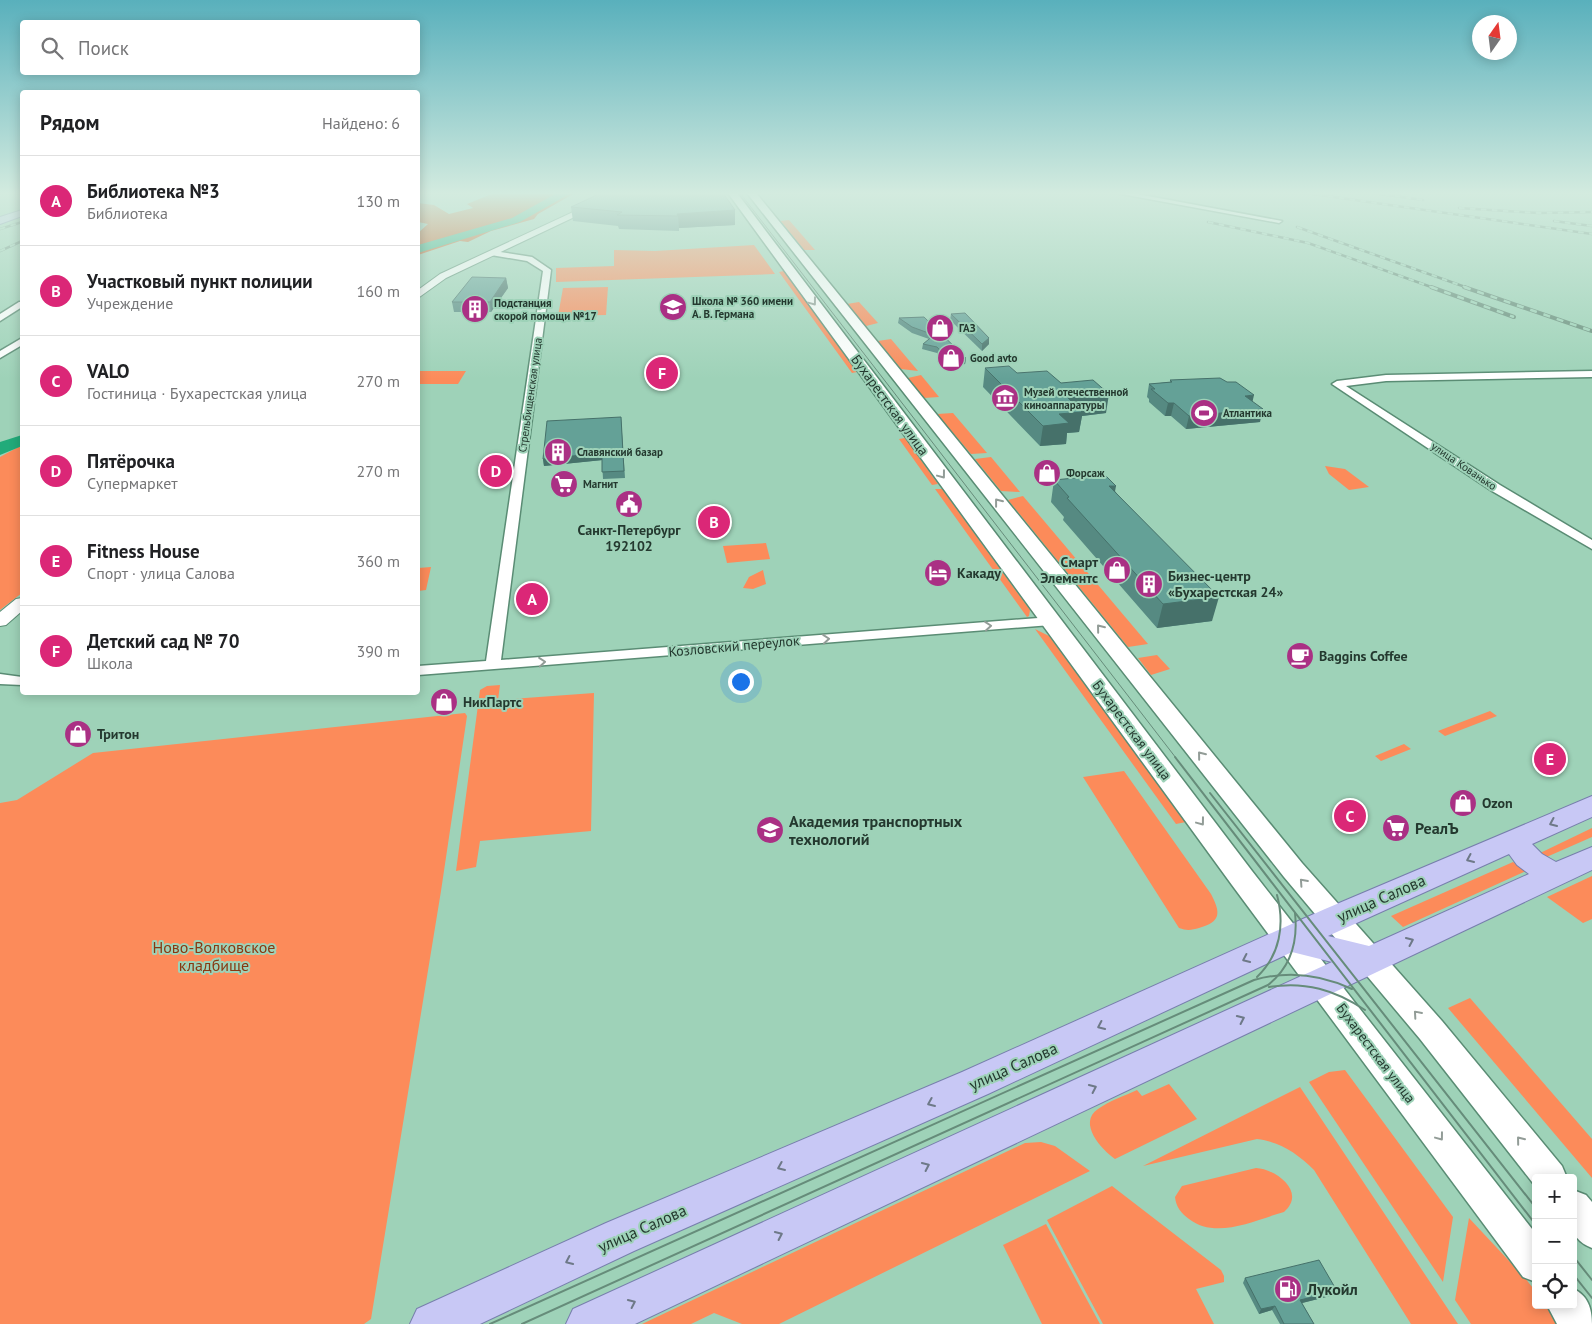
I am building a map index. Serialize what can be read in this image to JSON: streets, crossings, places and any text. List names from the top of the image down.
{
  "streets": {
    "main road": ["Бухарестская улица", "улица Салова"],
    "street": ["Стрельбищенская улица", "улица Кованько", "Козловский переулок"]
  },
  "crossings": [
    ["Стрельбищенская улица", "Козловский переулок"],
    ["Бухарестская улица", "Козловский переулок"],
    ["Бухарестская улица", "улица Салова"]
  ],
  "one_way": ["Козловский переулок"],
  "parks": ["Ново-Волковское кладбище"],
  "places": {
    "school or university": ["Школа № 360 имени А. В. Германа", "Академия транспортных технологий"],
    "building": ["Подстанция скорой помощи №17", "Славянский базар", "Бизнес-центр «Бухарестская 24»"],
    "shop": [
      "ГАЗ",
      "Good avto",
      "Форсаж",
      "Смарт Элементс",
      "НикПартс",
      "Тритон",
      "Ozon"
    ],
    "museum": ["Музей отечественной киноаппаратуры"],
    "sports": ["Атлантика"],
    "supermarket": ["Магнит", "РеалЪ"],
    "public building": ["Санкт-Петербург 192102"],
    "hotel": ["Какаду"],
    "cafe": ["Baggins Coffee"],
    "fuel station": ["Лукойл"]
  },
  "north": "top",
  "page": {
    "search": "Поиск",
    "heading": ["Рядом", "Найдено: 6"],
    "list": [
      {
        "mark": "A",
        "name": "Библиотека №3",
        "note": "Библиотека",
        "value": "130 m"
      },
      {
        "mark": "B",
        "name": "Участковый пункт полиции",
        "note": "Учреждение",
        "value": "160 m"
      },
      {
        "mark": "C",
        "name": "VALO",
        "note": "Гостиница · Бухарестская улица",
        "value": "270 m"
      },
      {
        "mark": "D",
        "name": "Пятёрочка",
        "note": "Супермаркет",
        "value": "270 m"
      },
      {
        "mark": "E",
        "name": "Fitness House",
        "note": "Спорт · улица Салова",
        "value": "360 m"
      },
      {
        "mark": "F",
        "name": "Детский сад № 70",
        "note": "Школа",
        "value": "390 m"
      }
    ],
    "pins": [
      "F",
      "D",
      "B",
      "A",
      "E",
      "C"
    ],
    "map_buttons": ["+", "−"]
  }
}
